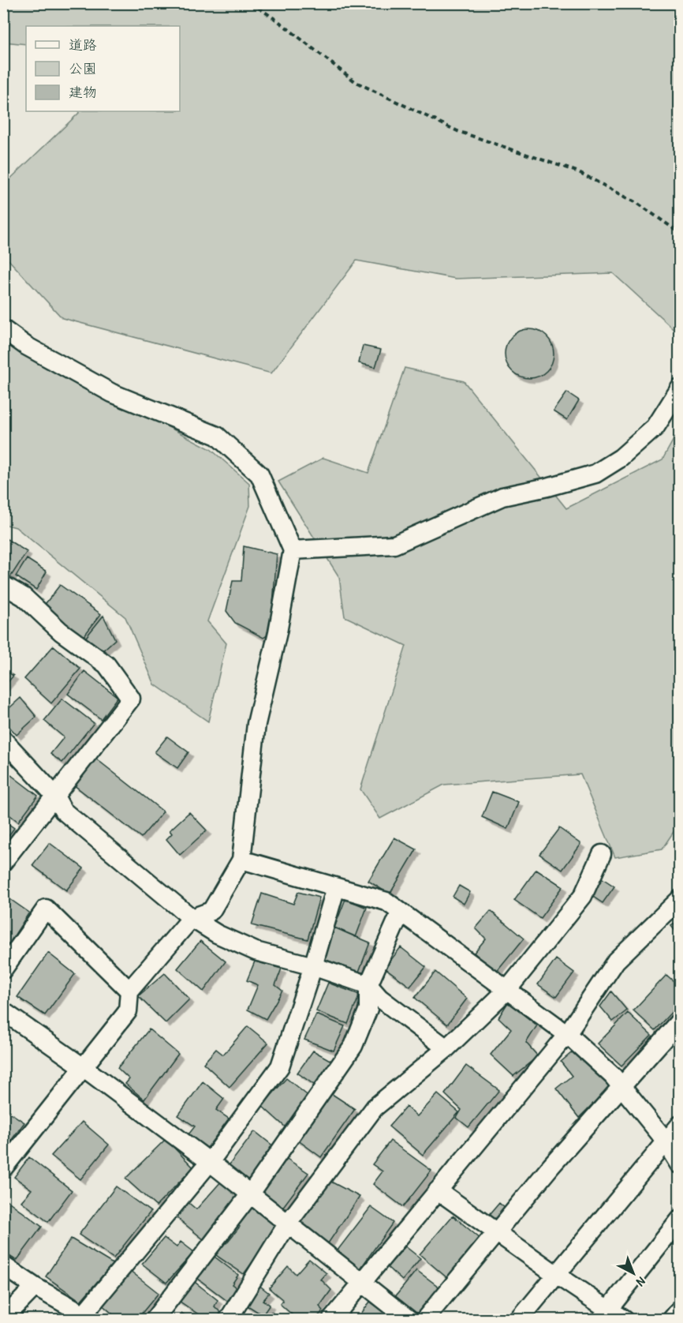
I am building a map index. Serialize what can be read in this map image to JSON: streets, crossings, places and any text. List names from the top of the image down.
{
  "legend": ["道路", "公園", "建物"],
  "north": "bottom right"
}
